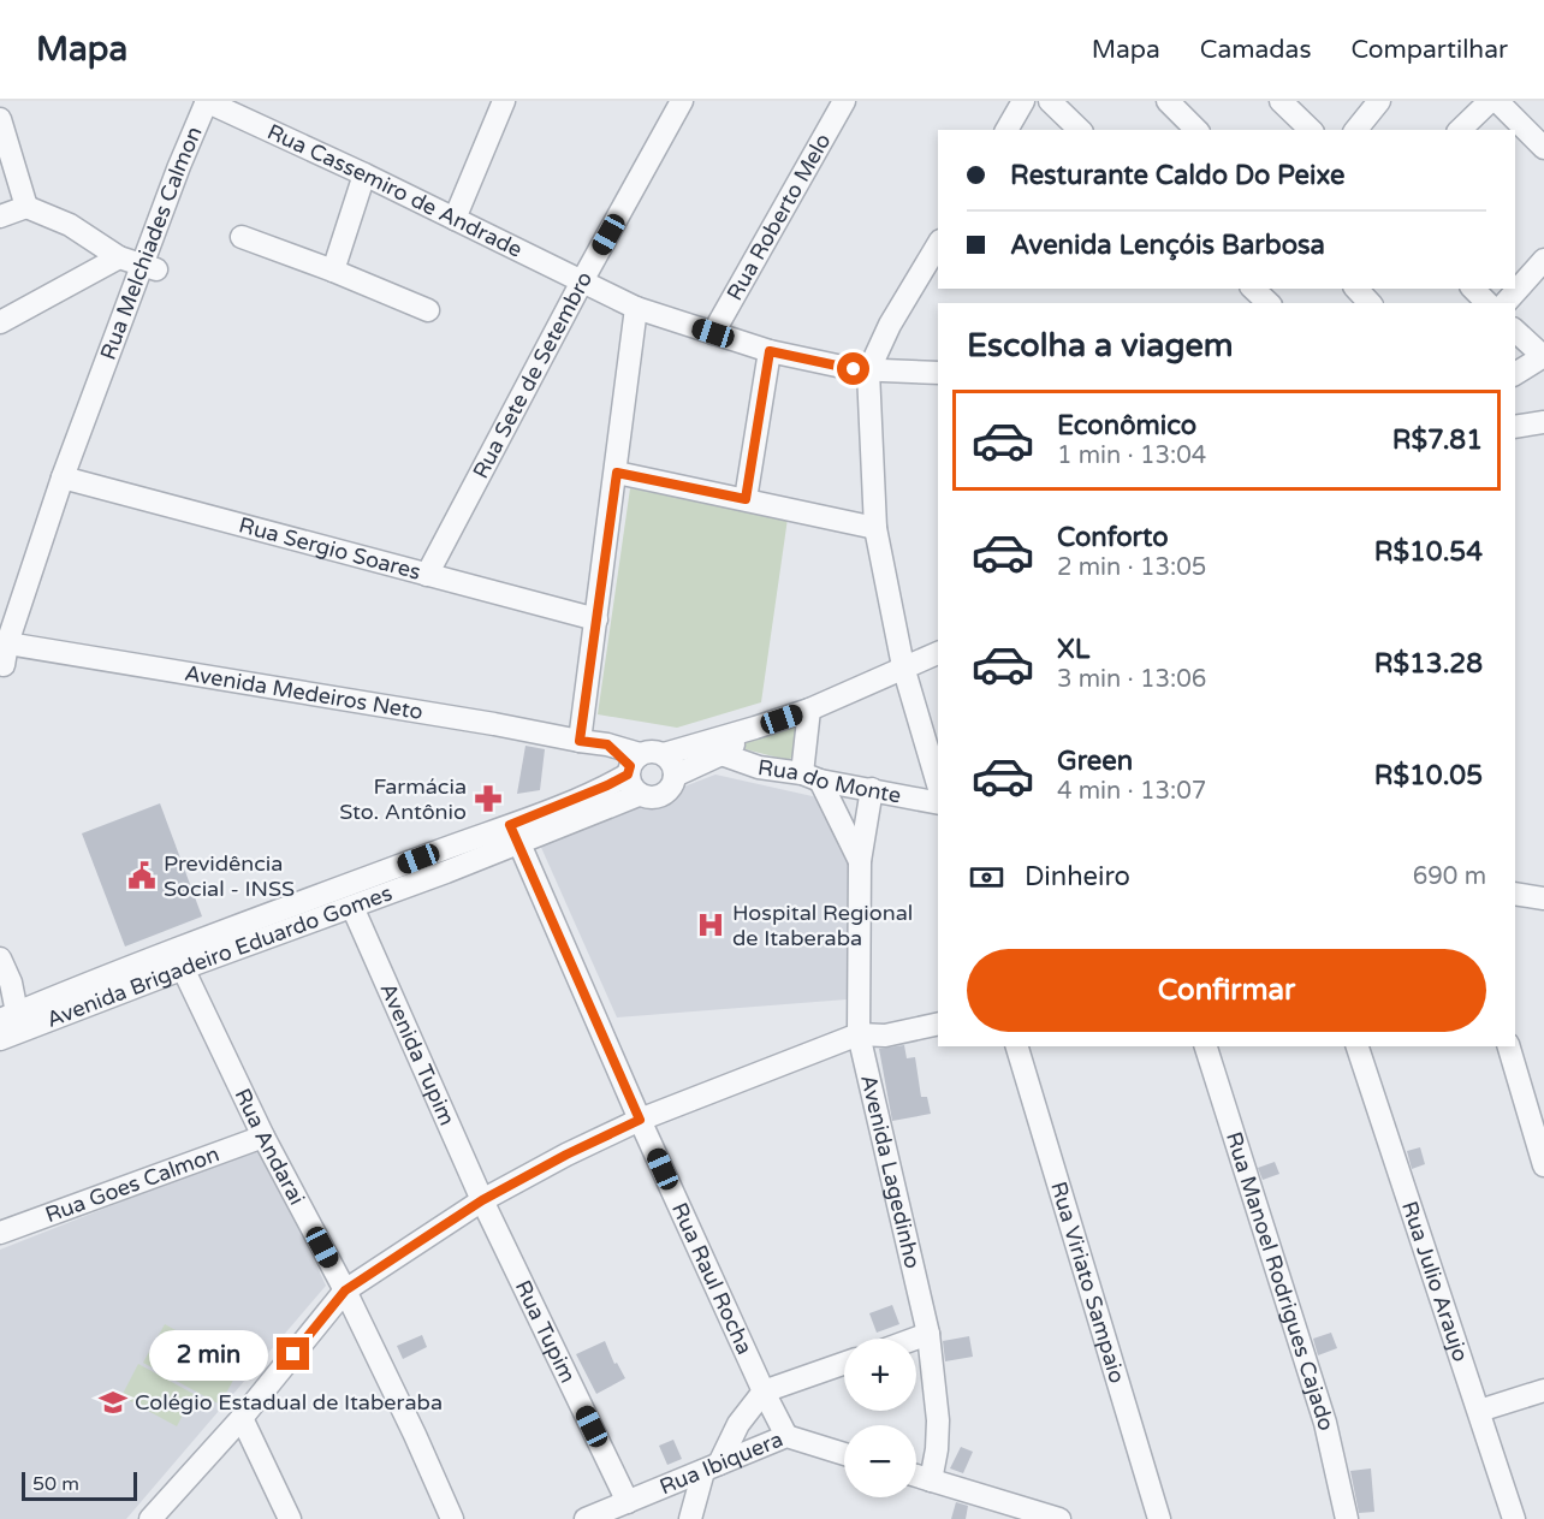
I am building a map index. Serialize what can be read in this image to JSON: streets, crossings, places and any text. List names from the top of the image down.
{
  "streets": {
    "street": [
      "Rua Cassemiro de Andrade",
      "Rua Roberto Melo",
      "Rua Melchiades Calmon",
      "Rua Sete de Setembro",
      "Rua Sergio Soares",
      "Avenida Medeiros Neto",
      "Rua do Monte",
      "Avenida Brigadeiro Eduardo Gomes",
      "Avenida Tupim",
      "Rua Andarai",
      "Avenida Lagedinho",
      "Rua Goes Calmon",
      "Rua Raul Rocha",
      "Rua Manoel Rodrigues Cajado",
      "Rua Viriato Sampaio",
      "Rua Julio Araujo",
      "Rua Tupim",
      "Rua Ibiquera"
    ]
  },
  "crossings": [
    ["Rua Cassemiro de Andrade", "Rua Roberto Melo"],
    ["Rua Cassemiro de Andrade", "Rua Melchiades Calmon"],
    ["Rua Cassemiro de Andrade", "Rua Sete de Setembro"],
    ["Rua Melchiades Calmon", "Rua Sergio Soares"],
    ["Rua Melchiades Calmon", "Avenida Medeiros Neto"],
    ["Rua Sete de Setembro", "Rua Sergio Soares"],
    ["Avenida Medeiros Neto", "Avenida Brigadeiro Eduardo Gomes"],
    ["Rua do Monte", "Avenida Lagedinho"],
    ["Avenida Brigadeiro Eduardo Gomes", "Avenida Tupim"],
    ["Avenida Brigadeiro Eduardo Gomes", "Rua Andarai"],
    ["Avenida Brigadeiro Eduardo Gomes", "Rua Raul Rocha"],
    ["Avenida Tupim", "Rua Tupim"],
    ["Rua Andarai", "Rua Goes Calmon"],
    ["Rua Raul Rocha", "Rua Ibiquera"],
    ["Rua Tupim", "Rua Ibiquera"]
  ],
  "places": {
    "pharmacy": ["Farmácia Sto. Antônio"],
    "public building": ["Previdência Social - INSS"],
    "hospital": ["Hospital Regional de Itaberaba"],
    "school or university": ["Colégio Estadual de Itaberaba"]
  },
  "scale_bar": "50 m",
  "page": {
    "header": "Mapa",
    "nav": ["Mapa", "Camadas", "Compartilhar"],
    "banner": ["Resturante Caldo Do Peixe", "Avenida Lençóis Barbosa"],
    "heading": "Escolha a viagem",
    "list": [
      {
        "name": "Econômico",
        "note": "1 min · 13:04",
        "value": "R$7.81"
      },
      {
        "name": "Conforto",
        "note": "2 min · 13:05",
        "value": "R$10.54"
      },
      {
        "name": "XL",
        "note": "3 min · 13:06",
        "value": "R$13.28"
      },
      {
        "name": "Green",
        "note": "4 min · 13:07",
        "value": "R$10.05"
      }
    ],
    "pay": ["Dinheiro", "690 m"],
    "buttons": "Confirmar",
    "bubble": "2 min",
    "map_buttons": ["+", "−"],
    "scale": "50 m"
  }
}
